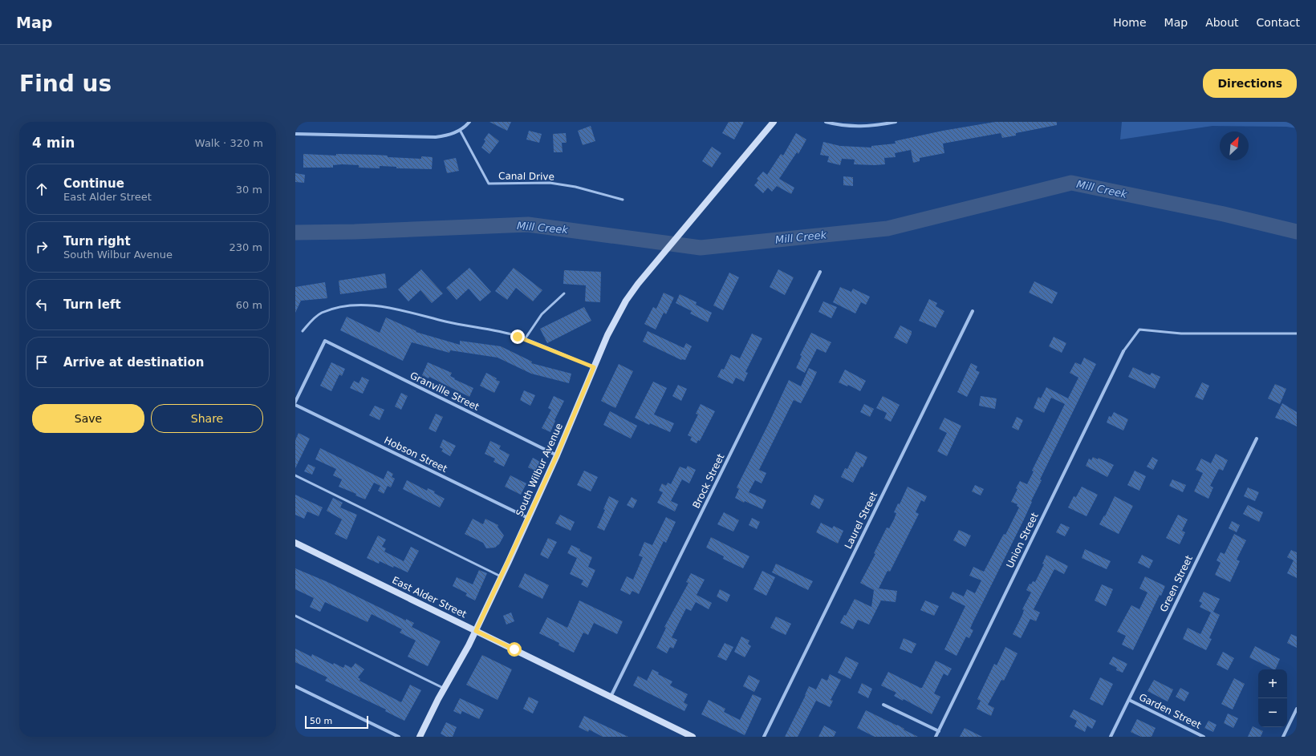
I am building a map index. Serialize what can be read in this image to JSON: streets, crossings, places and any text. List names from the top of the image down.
{
  "streets": {
    "main road": ["South Wilbur Avenue", "East Alder Street"],
    "street": [
      "Granville Street",
      "Hobson Street",
      "Brock Street",
      "Laurel Street",
      "Union Street",
      "Green Street",
      "Garden Street"
    ],
    "lane": ["Canal Drive"]
  },
  "crossings": [
    ["Granville Street", "South Wilbur Avenue"],
    ["Hobson Street", "South Wilbur Avenue"],
    ["South Wilbur Avenue", "East Alder Street"],
    ["Brock Street", "East Alder Street"],
    ["Green Street", "Garden Street"]
  ],
  "water": ["Mill Creek"],
  "scale_bar": "50 m",
  "north": "top right",
  "page": {
    "header": "Map",
    "nav": [
      "Home",
      "Map",
      "About",
      "Contact"
    ],
    "buttons": [
      "Directions",
      ["Save", "Share"]
    ],
    "title": "Find us",
    "heading": ["4 min", "Walk · 320 m"],
    "list": [
      ["Continue", "East Alder Street", "30 m"],
      ["Turn right", "South Wilbur Avenue", "230 m"],
      ["Turn left", "60 m"],
      "Arrive at destination"
    ],
    "map_buttons": ["+", "−"],
    "scale": "50 m"
  }
}
